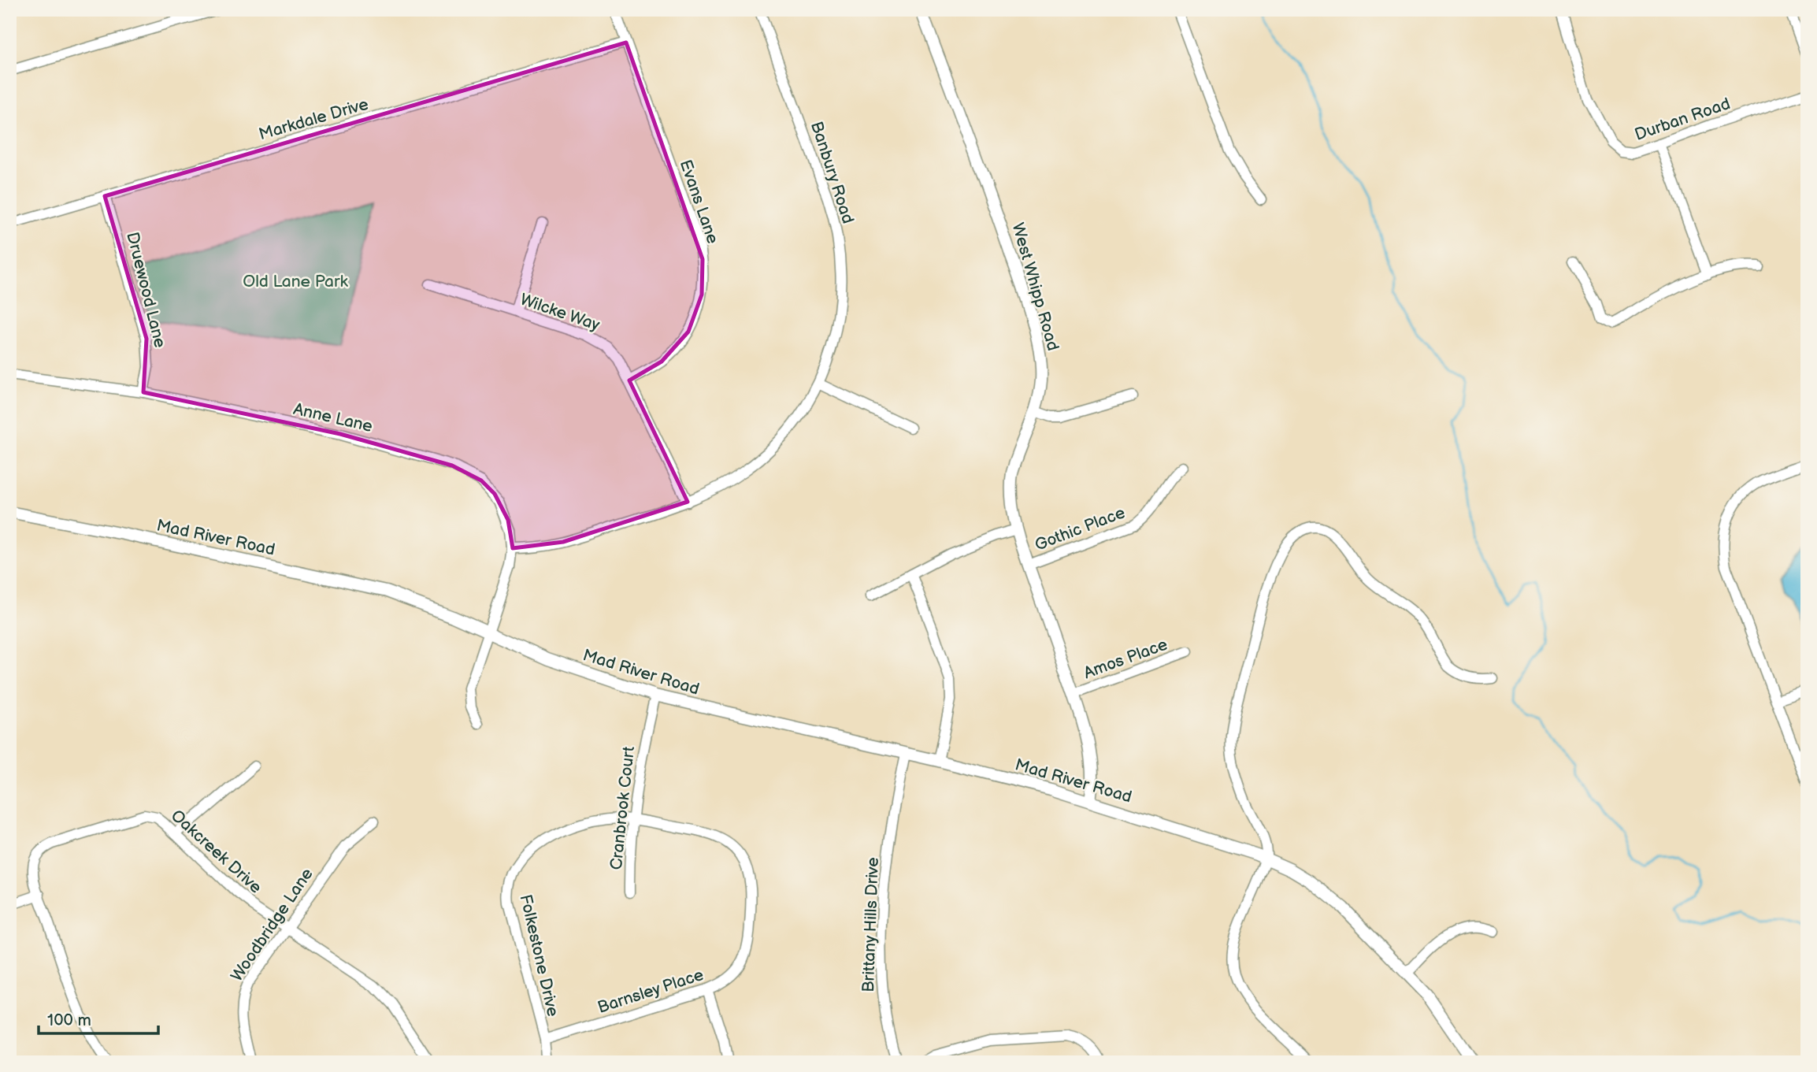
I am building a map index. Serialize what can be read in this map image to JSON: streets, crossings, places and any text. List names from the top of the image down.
{
  "streets": {
    "street": [
      "Markdale Drive",
      "Durban Road",
      "Banbury Road",
      "Evans Lane",
      "West Whipp Road",
      "Druewood Lane",
      "Wilcke Way",
      "Anne Lane",
      "Gothic Place",
      "Mad River Road",
      "Amos Place",
      "Cranbrook Court",
      "Oakcreek Drive",
      "Woodbridge Lane",
      "Brittany Hills Drive",
      "Folkestone Drive",
      "Barnsley Place"
    ]
  },
  "crossings": [
    ["Markdale Drive", "Evans Lane"],
    ["Markdale Drive", "Druewood Lane"],
    ["Banbury Road", "Wilcke Way"],
    ["Banbury Road", "Anne Lane"],
    ["Evans Lane", "Wilcke Way"],
    ["West Whipp Road", "Gothic Place"],
    ["West Whipp Road", "Mad River Road"],
    ["West Whipp Road", "Amos Place"],
    ["Druewood Lane", "Anne Lane"],
    ["Anne Lane", "Mad River Road"],
    ["Mad River Road", "Cranbrook Court"],
    ["Mad River Road", "Brittany Hills Drive"],
    ["Cranbrook Court", "Folkestone Drive"],
    ["Oakcreek Drive", "Woodbridge Lane"],
    ["Folkestone Drive", "Barnsley Place"]
  ],
  "parks": ["Old Lane Park"],
  "scale_bar": "100 m"
}
